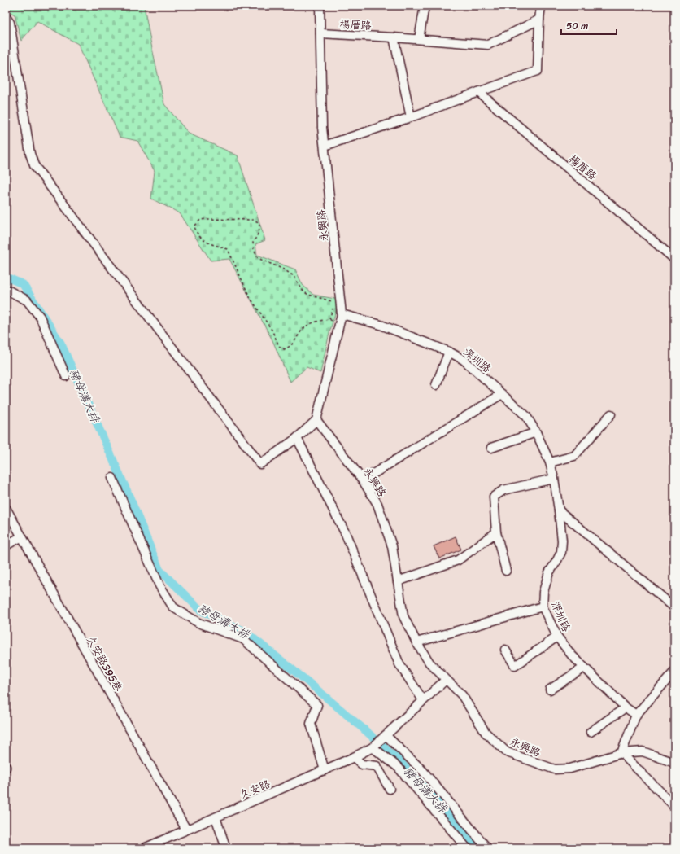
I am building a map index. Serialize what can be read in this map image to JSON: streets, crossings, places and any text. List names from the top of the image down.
{
  "streets": {
    "street": [
      "楊厝路",
      "永興路",
      "深圳路",
      "久安路395巷",
      "久安路"
    ]
  },
  "crossings": [
    ["楊厝路", "永興路"],
    ["永興路", "深圳路"],
    ["永興路", "久安路"],
    ["久安路395巷", "久安路"]
  ],
  "water": ["豬母溝大排"],
  "scale_bar": "50 m"
}
